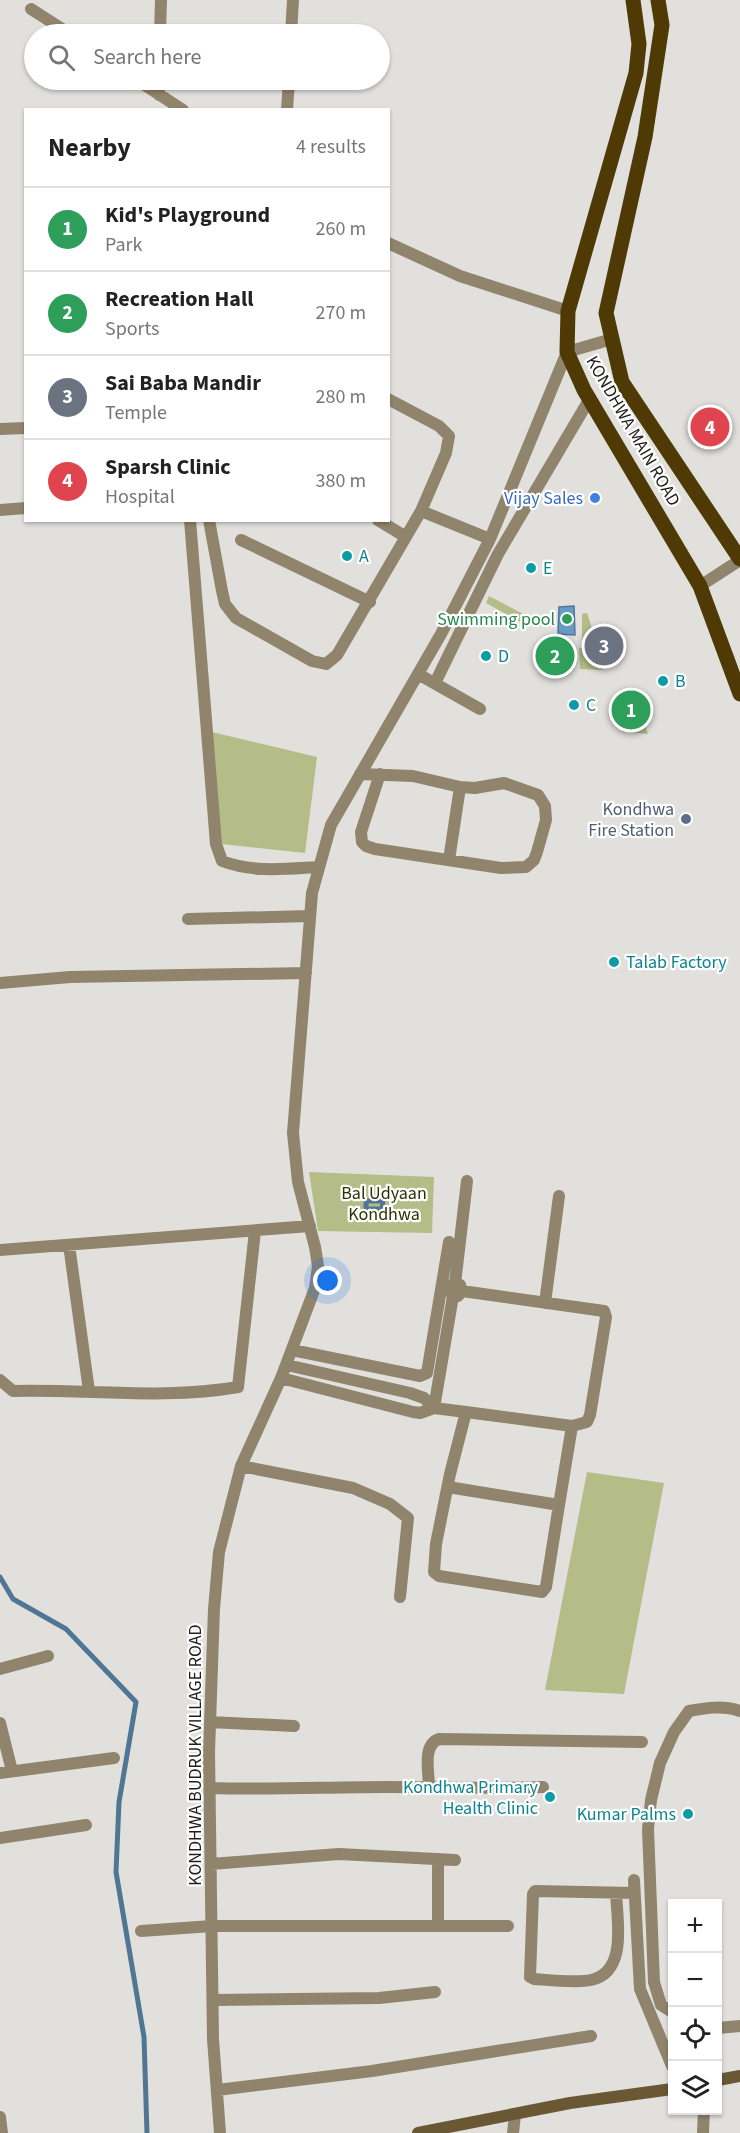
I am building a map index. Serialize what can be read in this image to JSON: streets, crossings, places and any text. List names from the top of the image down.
{
  "streets": {
    "main road": ["KONDHWA MAIN ROAD"],
    "street": ["KONDHWA BUDRUK VILLAGE ROAD"]
  },
  "crossings": [
    ["KONDHWA MAIN ROAD", "KONDHWA BUDRUK VILLAGE ROAD"]
  ],
  "parks": ["Bal Udyaan Kondhwa"],
  "places": [
    "Vijay Sales",
    "A",
    "E",
    "Swimming pool",
    "D",
    "B",
    "C",
    "Kondhwa Fire Station",
    "Talab Factory",
    "Kondhwa Primary Health Clinic",
    "Kumar Palms"
  ],
  "page": {
    "search": "Search here",
    "heading": ["Nearby", "4 results"],
    "list": [
      {
        "mark": "1",
        "name": "Kid's Playground",
        "note": "Park",
        "value": "260 m"
      },
      {
        "mark": "2",
        "name": "Recreation Hall",
        "note": "Sports",
        "value": "270 m"
      },
      {
        "mark": "3",
        "name": "Sai Baba Mandir",
        "note": "Temple",
        "value": "280 m"
      },
      {
        "mark": "4",
        "name": "Sparsh Clinic",
        "note": "Hospital",
        "value": "380 m"
      }
    ],
    "pins": [
      "4",
      "3",
      "2",
      "1"
    ],
    "map_buttons": ["+", "−"]
  }
}
